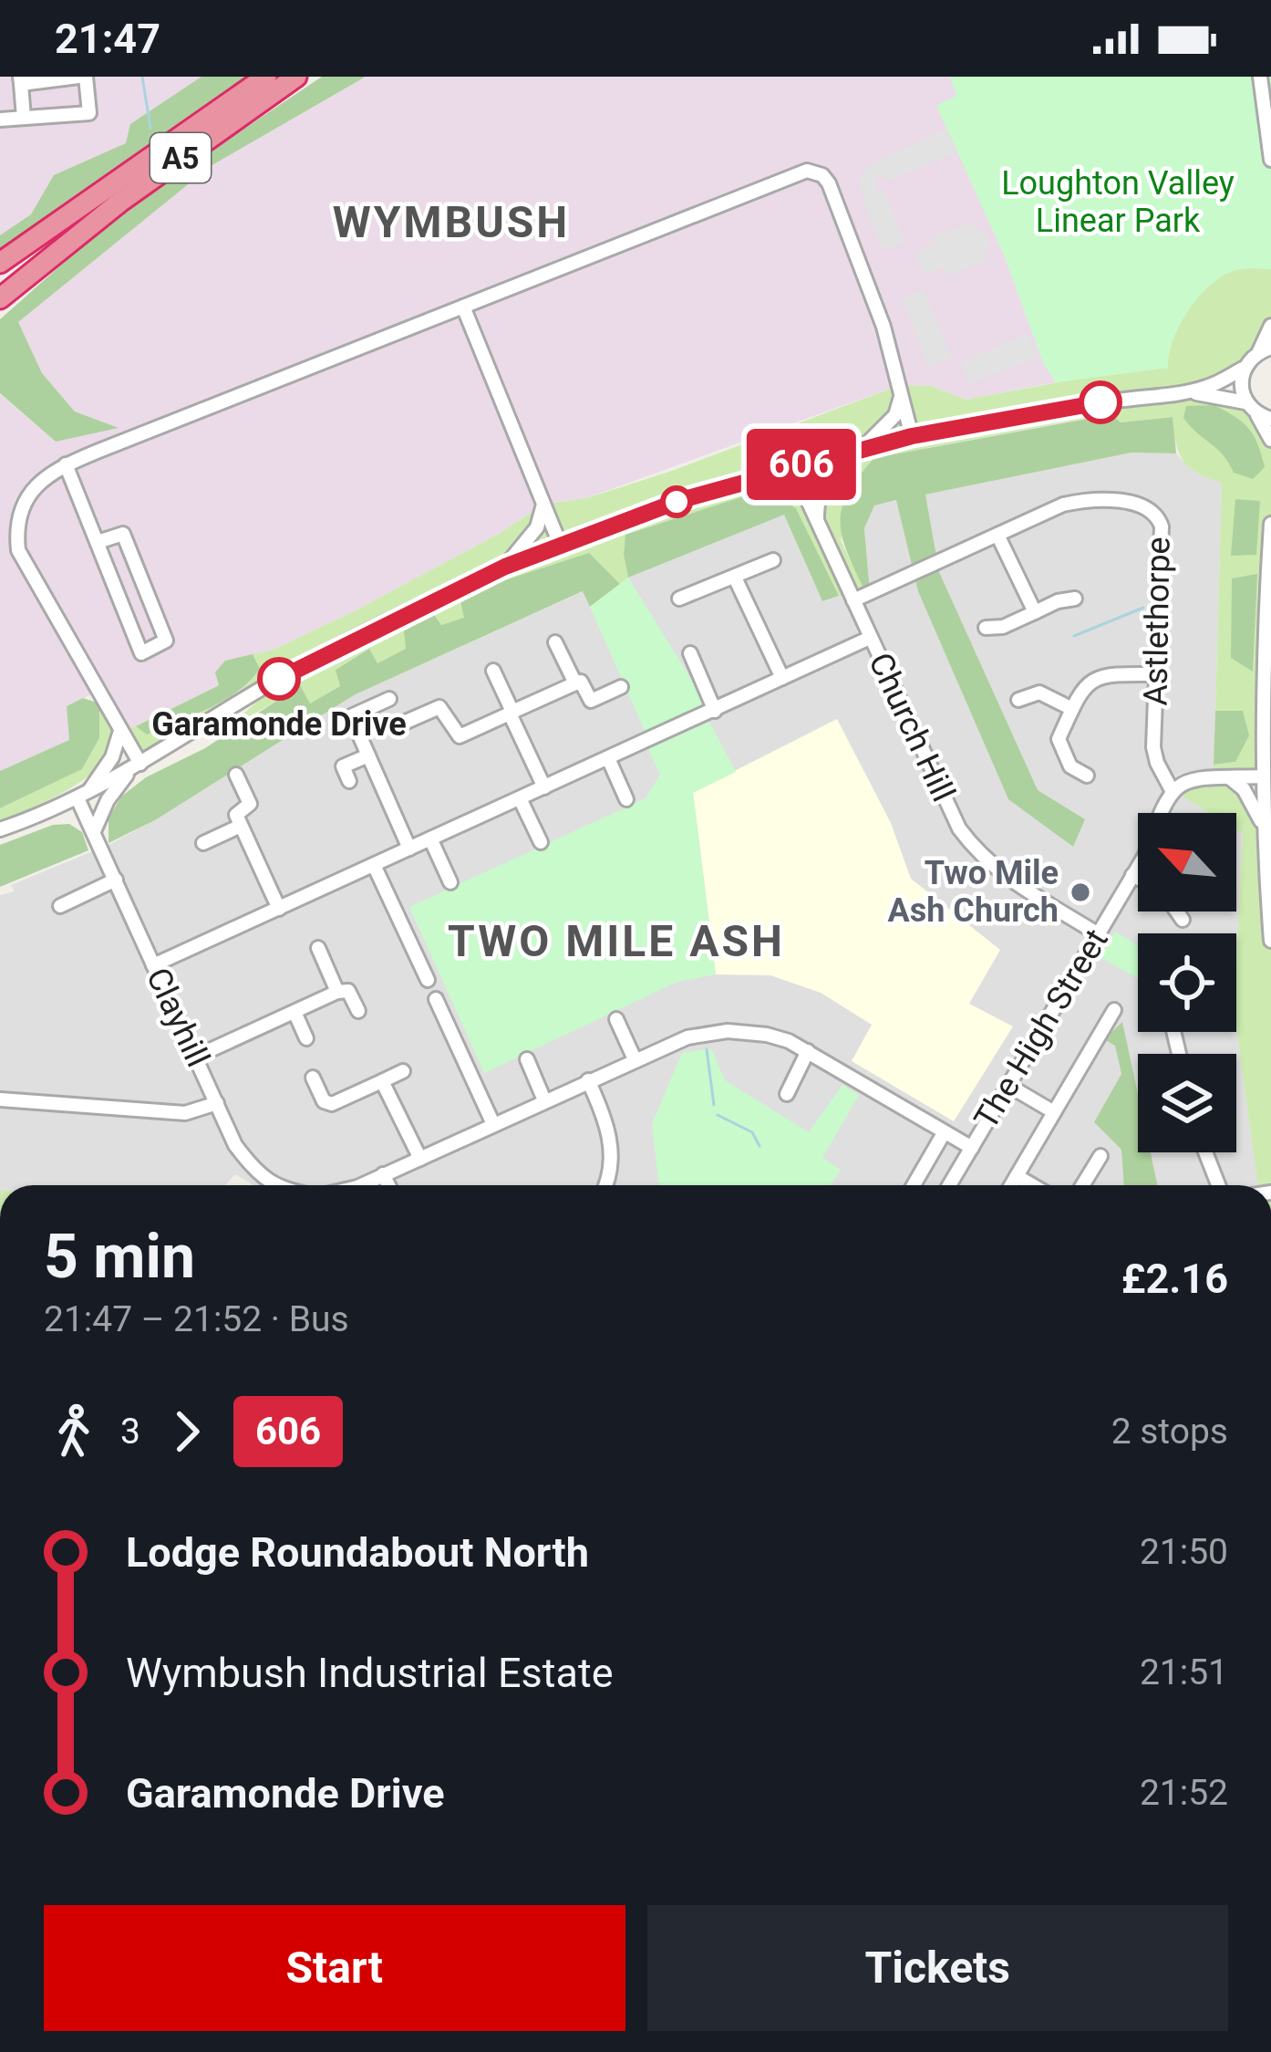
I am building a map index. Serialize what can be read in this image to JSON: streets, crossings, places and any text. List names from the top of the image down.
{
  "streets": {
    "highway": ["A5"],
    "street": [
      "Astlethorpe",
      "Church Hill",
      "Clayhill",
      "The High Street"
    ]
  },
  "crossings": [
    ["Astlethorpe", "Church Hill"],
    ["Astlethorpe", "The High Street"],
    ["Church Hill", "The High Street"],
    ["Clayhill", "The High Street"]
  ],
  "districts": ["WYMBUSH", "TWO MILE ASH"],
  "parks": ["Loughton Valley Linear Park"],
  "places": ["Garamonde Drive", "Two Mile Ash Church"],
  "lines": ["bus line 606"],
  "north": "top left",
  "page": {
    "status": "21:47",
    "on_map": "606",
    "heading": ["5 min", "21:47 – 21:52 · Bus", "£2.16"],
    "legs": ["3", "606", "2 stops"],
    "list": [
      {
        "name": "Lodge Roundabout North",
        "value": "21:50"
      },
      {
        "name": "Wymbush Industrial Estate",
        "value": "21:51"
      },
      {
        "name": "Garamonde Drive",
        "value": "21:52"
      }
    ],
    "buttons": ["Start", "Tickets"]
  }
}
